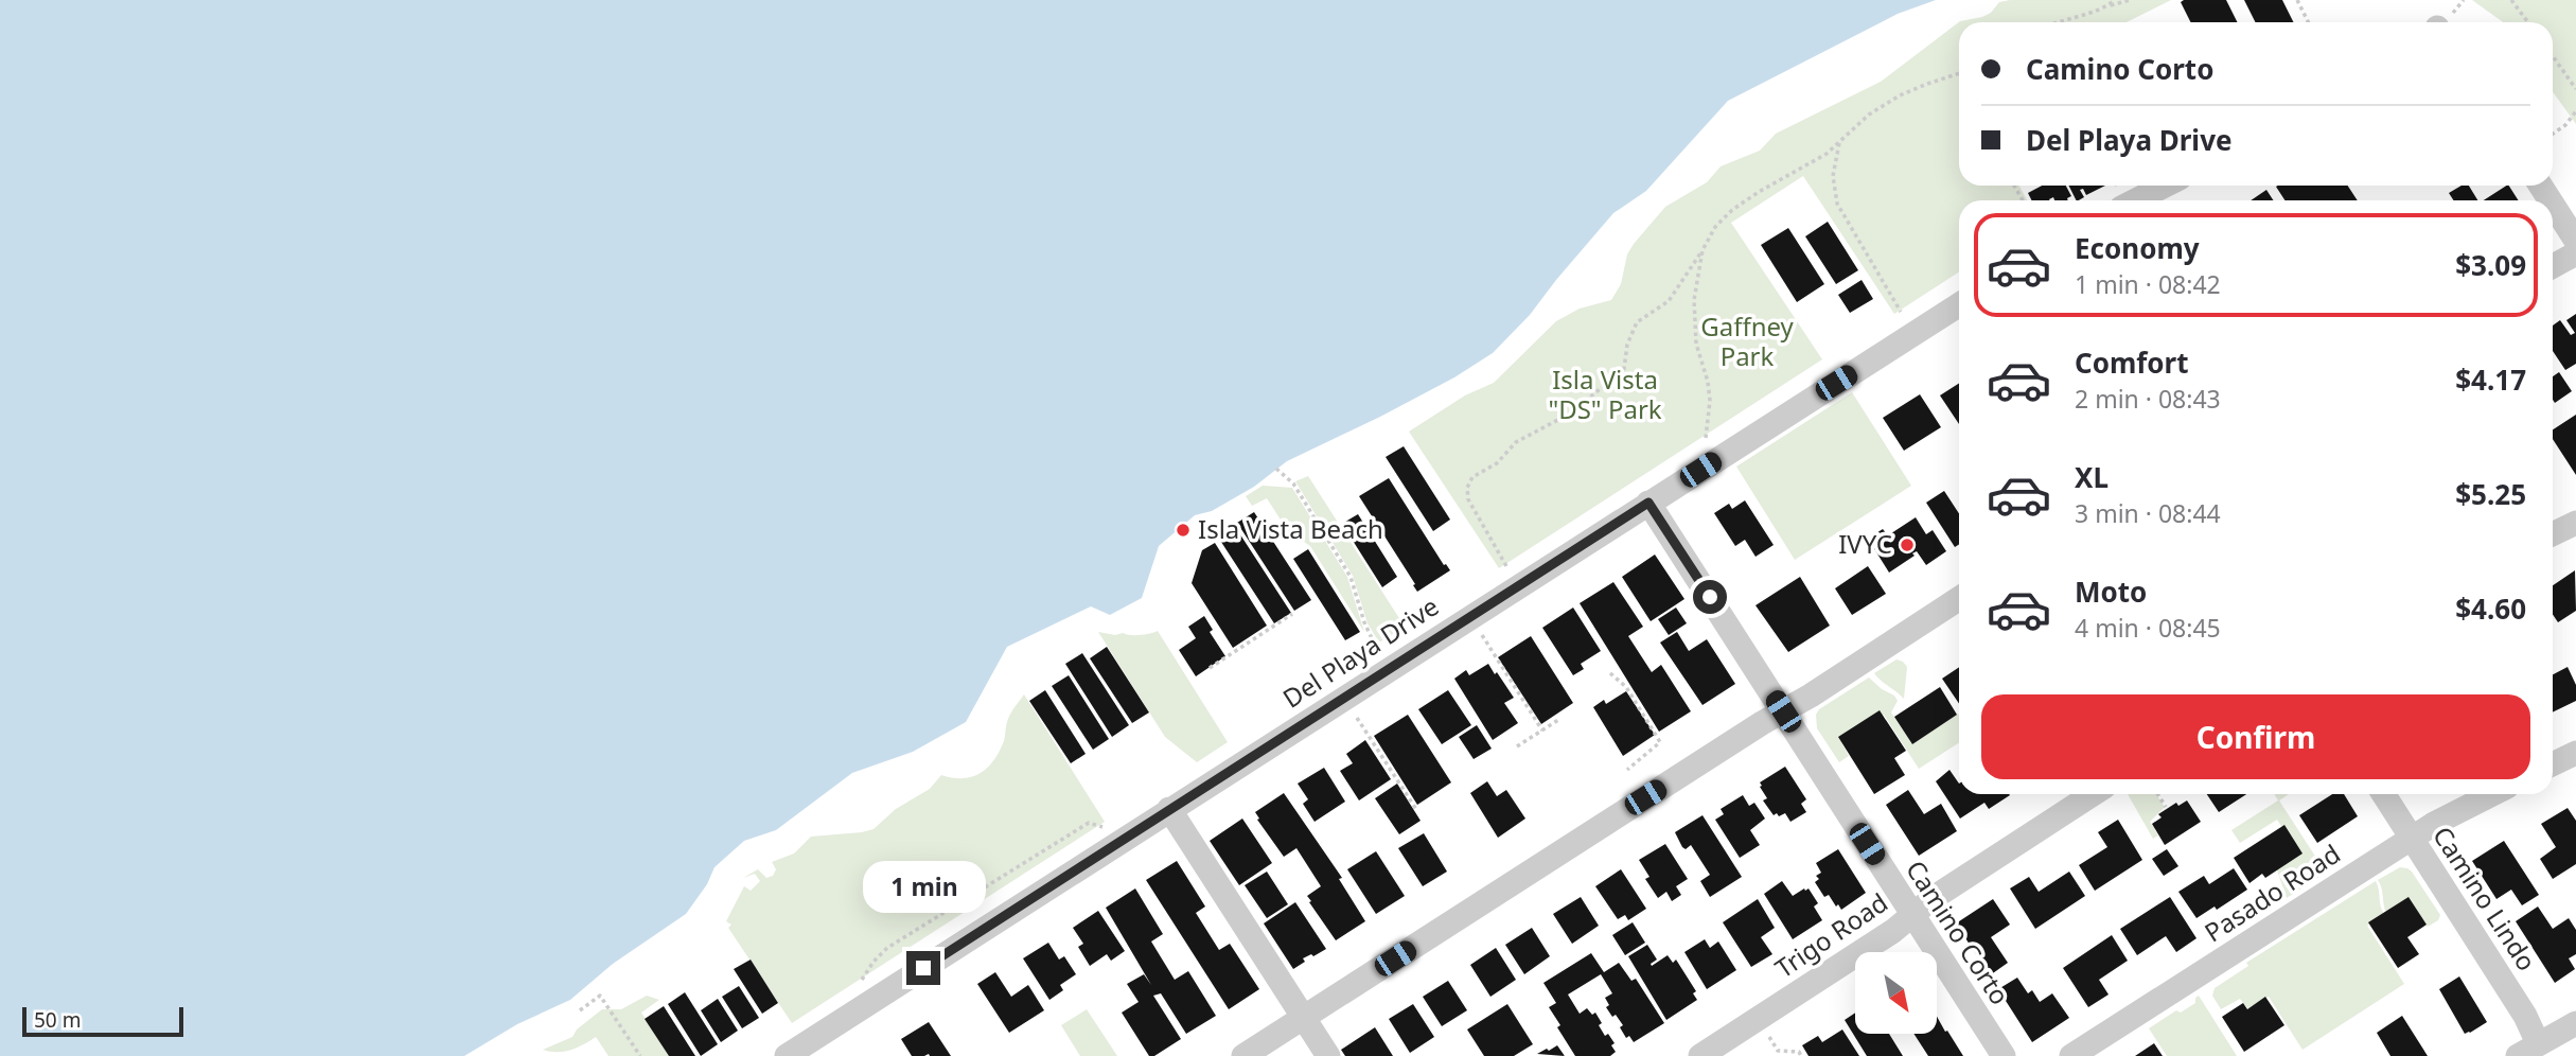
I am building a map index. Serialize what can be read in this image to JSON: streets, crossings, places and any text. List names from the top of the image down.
{
  "streets": {
    "street": [
      "Del Playa Drive",
      "Pasado Road",
      "Camino Lindo",
      "Camino Corto",
      "Trigo Road"
    ]
  },
  "crossings": [
    ["Del Playa Drive", "Camino Corto"],
    ["Pasado Road", "Camino Lindo"],
    ["Camino Corto", "Trigo Road"]
  ],
  "parks": ["Gaffney Park", "Isla Vista \"DS\" Park"],
  "places": ["Isla Vista Beach", "IVYC"],
  "scale_bar": "50 m",
  "north": "bottom right",
  "page": {
    "banner": ["Camino Corto", "Del Playa Drive"],
    "list": [
      {
        "name": "Economy",
        "note": "1 min · 08:42",
        "value": "$3.09"
      },
      {
        "name": "Comfort",
        "note": "2 min · 08:43",
        "value": "$4.17"
      },
      {
        "name": "XL",
        "note": "3 min · 08:44",
        "value": "$5.25"
      },
      {
        "name": "Moto",
        "note": "4 min · 08:45",
        "value": "$4.60"
      }
    ],
    "buttons": "Confirm",
    "bubble": "1 min",
    "scale": "50 m"
  }
}
